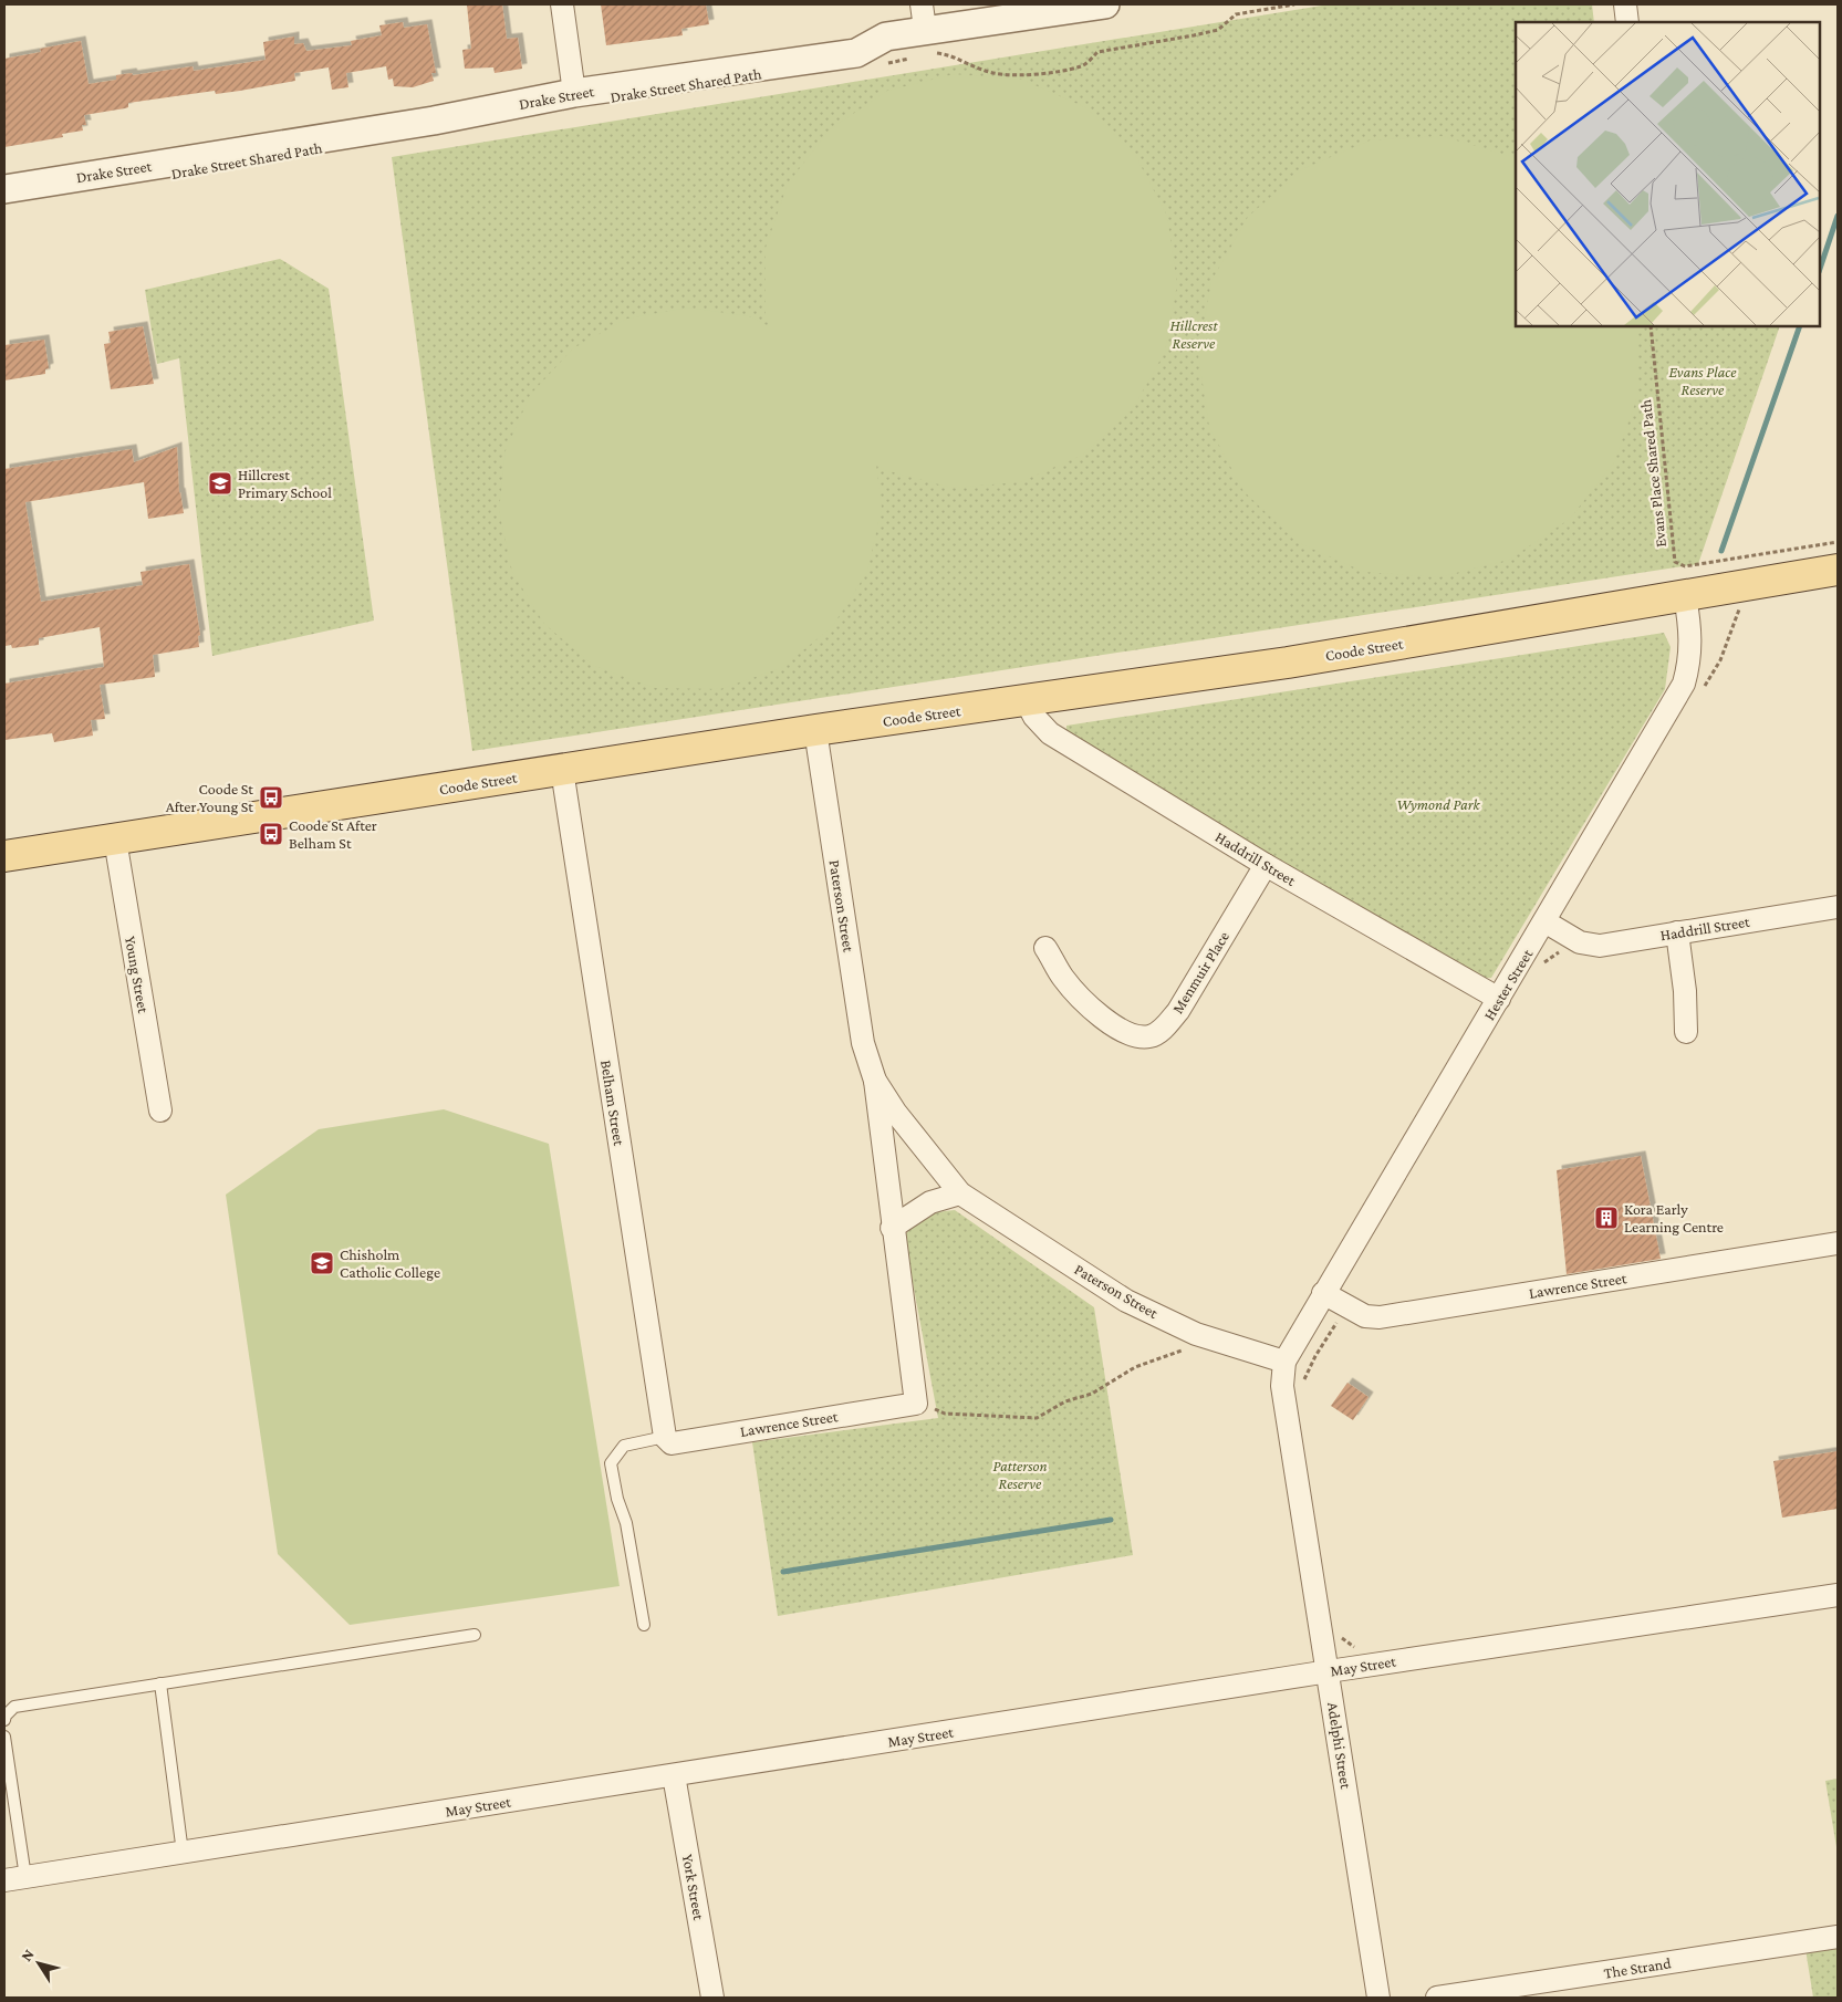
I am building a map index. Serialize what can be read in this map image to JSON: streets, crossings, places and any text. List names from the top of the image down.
{
  "streets": {
    "main road": ["Coode Street"],
    "street": [
      "Drake Street",
      "Haddrill Street",
      "Paterson Street",
      "Menmuir Place",
      "Young Street",
      "Hester Street",
      "Belham Street",
      "Lawrence Street",
      "May Street",
      "Adelphi Street",
      "York Street",
      "The Strand"
    ],
    "path": ["Evans Place Shared Path"]
  },
  "crossings": [
    ["Coode Street", "Haddrill Street"],
    ["Coode Street", "Paterson Street"],
    ["Coode Street", "Young Street"],
    ["Coode Street", "Hester Street"],
    ["Coode Street", "Belham Street"],
    ["Haddrill Street", "Menmuir Place"],
    ["Haddrill Street", "Hester Street"],
    ["Paterson Street", "Hester Street"],
    ["Paterson Street", "Lawrence Street"],
    ["Paterson Street", "Adelphi Street"],
    ["Hester Street", "Lawrence Street"],
    ["Hester Street", "Adelphi Street"],
    ["Belham Street", "Lawrence Street"],
    ["May Street", "Adelphi Street"],
    ["May Street", "York Street"]
  ],
  "parks": [
    "Hillcrest Reserve",
    "Evans Place Reserve",
    "Wymond Park",
    "Patterson Reserve"
  ],
  "places": {
    "school or university": ["Hillcrest Primary School", "Chisholm Catholic College"],
    "bus stop": ["Coode St After Young St", "Coode St After Belham St"],
    "building": ["Kora Early Learning Centre"]
  },
  "north": "top left"
}
